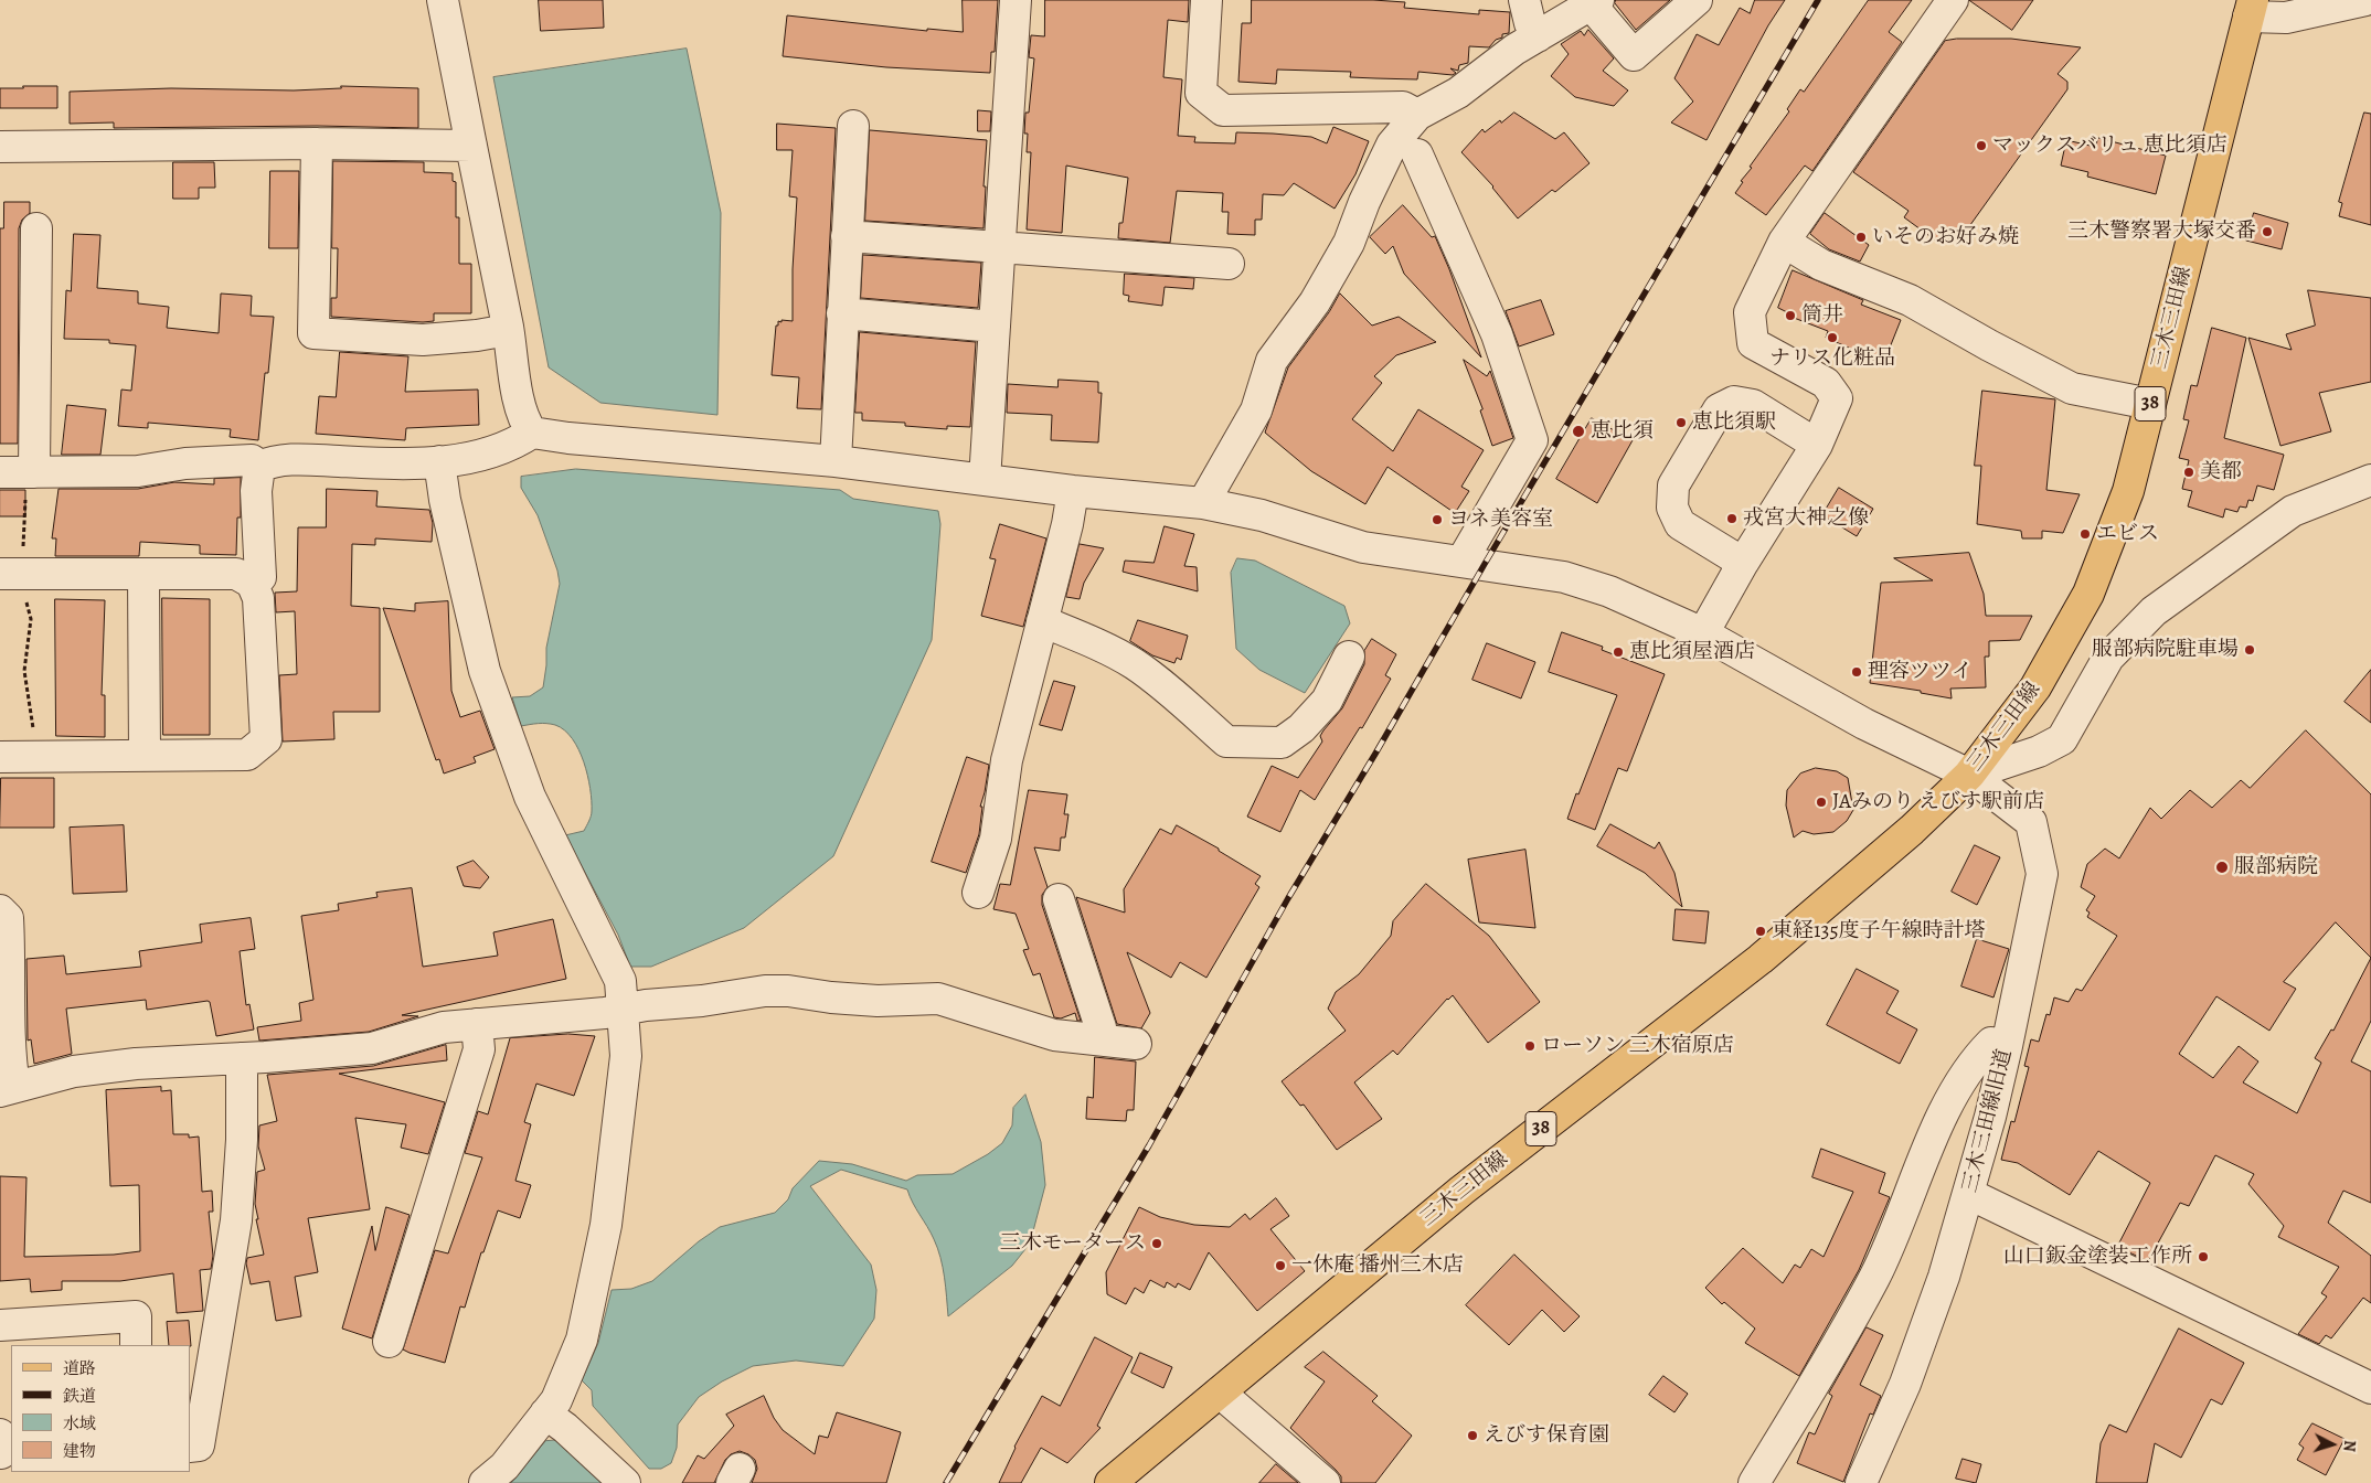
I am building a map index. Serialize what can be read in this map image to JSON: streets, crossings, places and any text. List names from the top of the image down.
{
  "streets": {
    "main road": ["三木三田線", "38"],
    "street": ["三木三田線旧道"]
  },
  "crossings": [
    ["三木三田線", "三木三田線旧道"]
  ],
  "places": [
    "マックスバリュ 恵比須店",
    "三木警察署大塚交番",
    "いそのお好み焼",
    "筒井",
    "ナリス化粧品",
    "恵比須駅",
    "恵比須",
    "美都",
    "戎宮大神之像",
    "ヨネ美容室",
    "エビス",
    "服部病院駐車場",
    "恵比須屋酒店",
    "理容ツツイ",
    "JAみのり えびす駅前店",
    "服部病院",
    "東経135度子午線時計塔",
    "ローソン 三木宿原店",
    "三木モータース",
    "山口鈑金塗装工作所",
    "一休庵 播州三木店",
    "えびす保育園"
  ],
  "legend": [
    "道路",
    "鉄道",
    "水域",
    "建物"
  ],
  "north": "right"
}
